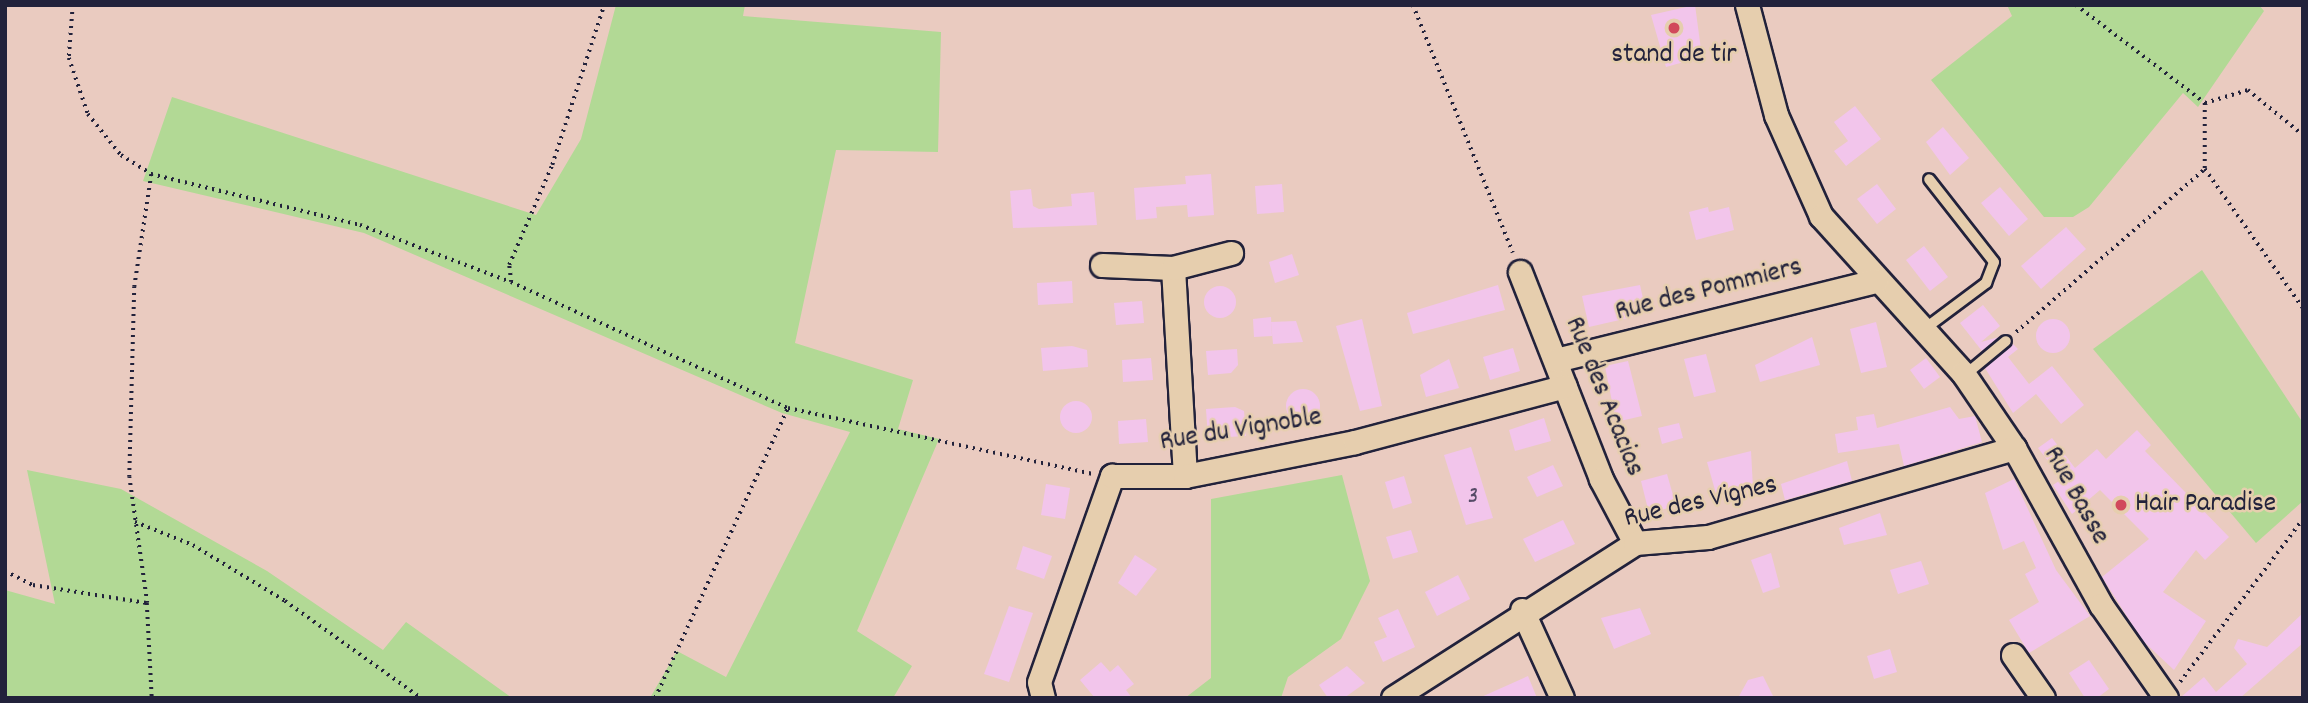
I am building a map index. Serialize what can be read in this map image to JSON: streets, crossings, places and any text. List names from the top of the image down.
{
  "streets": {
    "street": [
      "Rue des Pommiers",
      "Rue des Acacias",
      "Rue du Vignoble",
      "Rue Basse",
      "Rue des Vignes"
    ]
  },
  "crossings": [
    ["Rue des Pommiers", "Rue des Acacias"],
    ["Rue des Pommiers", "Rue Basse"],
    ["Rue des Acacias", "Rue du Vignoble"],
    ["Rue des Acacias", "Rue des Vignes"],
    ["Rue Basse", "Rue des Vignes"]
  ],
  "places": ["stand de tir", "Hair Paradise"],
  "house_numbers": ["3"]
}
